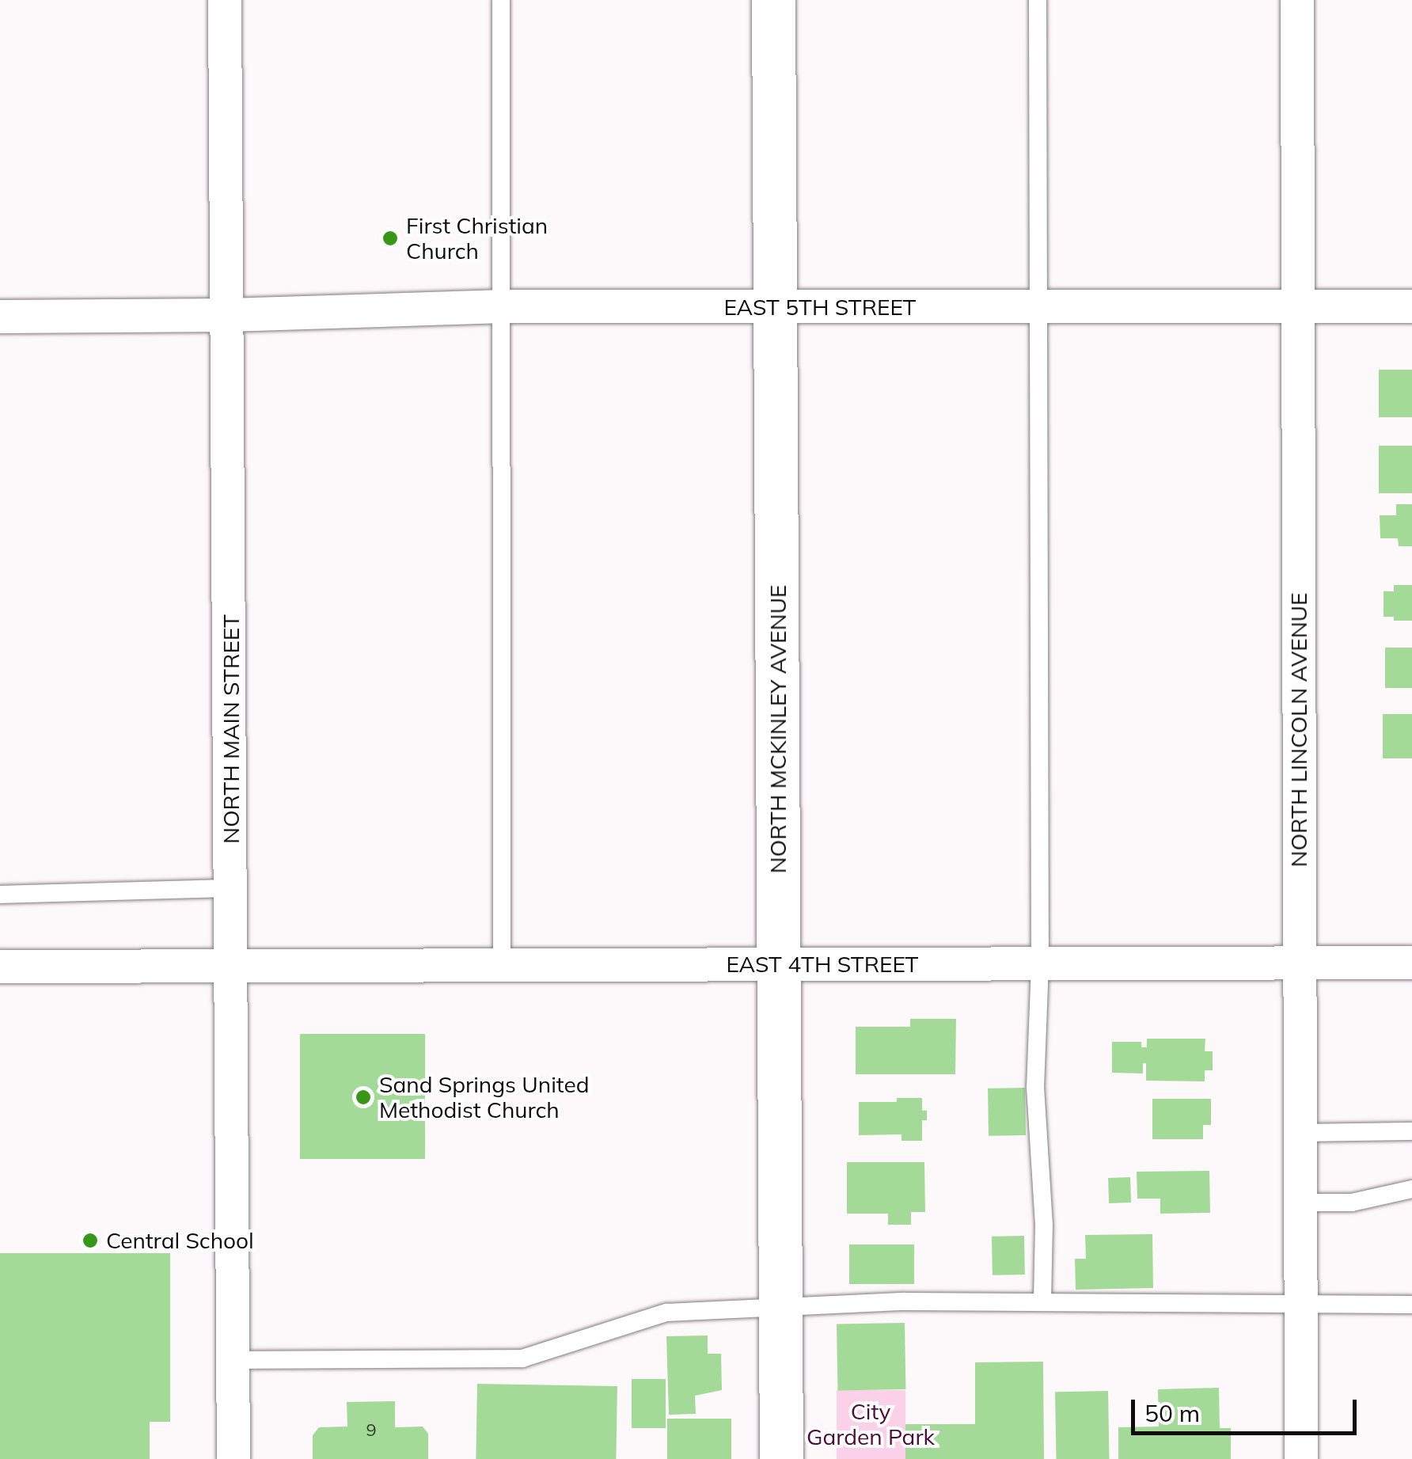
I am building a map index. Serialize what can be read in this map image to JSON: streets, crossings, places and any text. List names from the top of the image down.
{
  "streets": {
    "main road": ["NORTH MCKINLEY AVENUE"],
    "street": [
      "EAST 5TH STREET",
      "NORTH MAIN STREET",
      "NORTH LINCOLN AVENUE",
      "EAST 4TH STREET"
    ]
  },
  "crossings": [
    ["EAST 5TH STREET", "NORTH MAIN STREET"],
    ["EAST 5TH STREET", "NORTH MCKINLEY AVENUE"],
    ["EAST 5TH STREET", "NORTH LINCOLN AVENUE"],
    ["NORTH MAIN STREET", "EAST 4TH STREET"],
    ["NORTH MCKINLEY AVENUE", "EAST 4TH STREET"],
    ["NORTH LINCOLN AVENUE", "EAST 4TH STREET"]
  ],
  "parks": ["City Garden Park"],
  "places": ["First Christian Church", "Sand Springs United Methodist Church", "Central School"],
  "house_numbers": ["9"],
  "scale_bar": "50 m"
}
